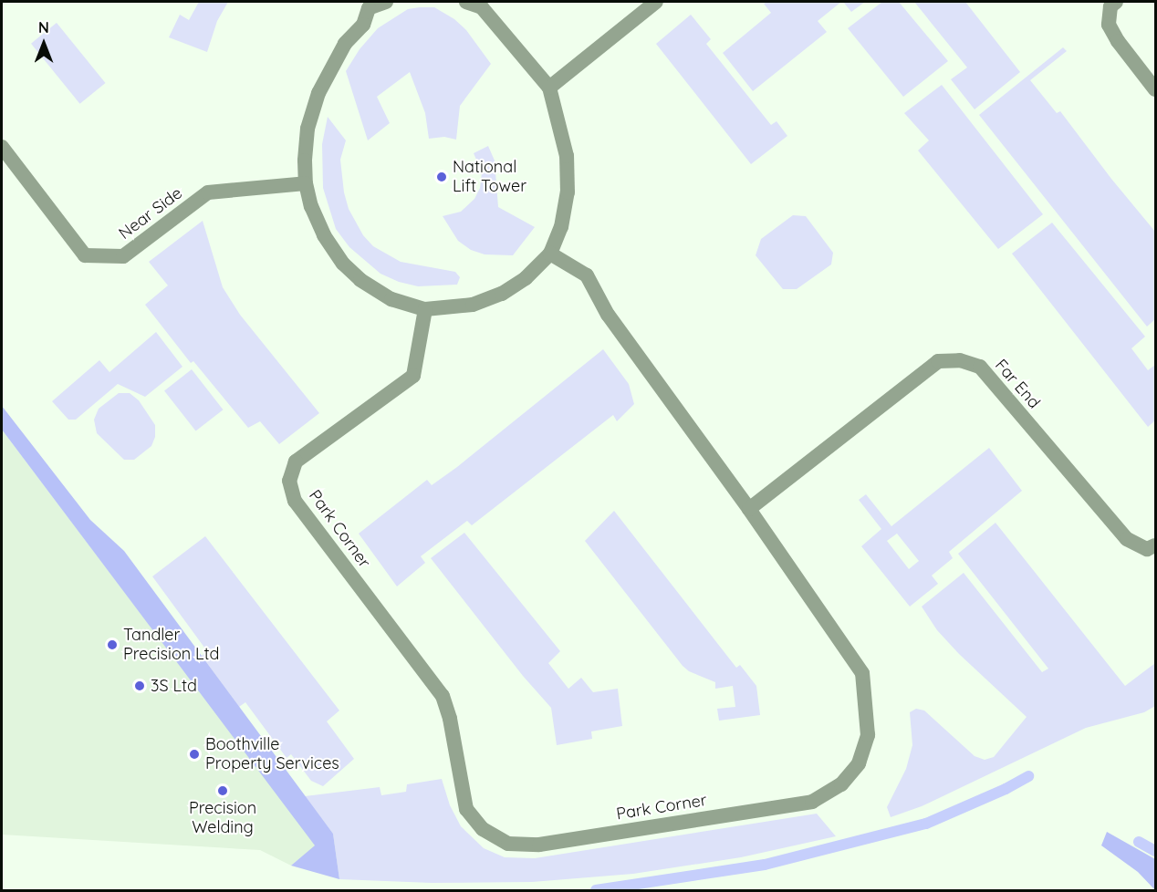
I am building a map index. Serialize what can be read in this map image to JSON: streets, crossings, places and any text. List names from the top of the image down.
{
  "streets": {
    "street": ["Near Side", "Far End", "Park Corner"]
  },
  "crossings": [
    ["Far End", "Park Corner"]
  ],
  "places": [
    "National Lift Tower",
    "Tandler Precision Ltd",
    "3S Ltd",
    "Boothville Property Services",
    "Precision Welding"
  ],
  "north": "top"
}
